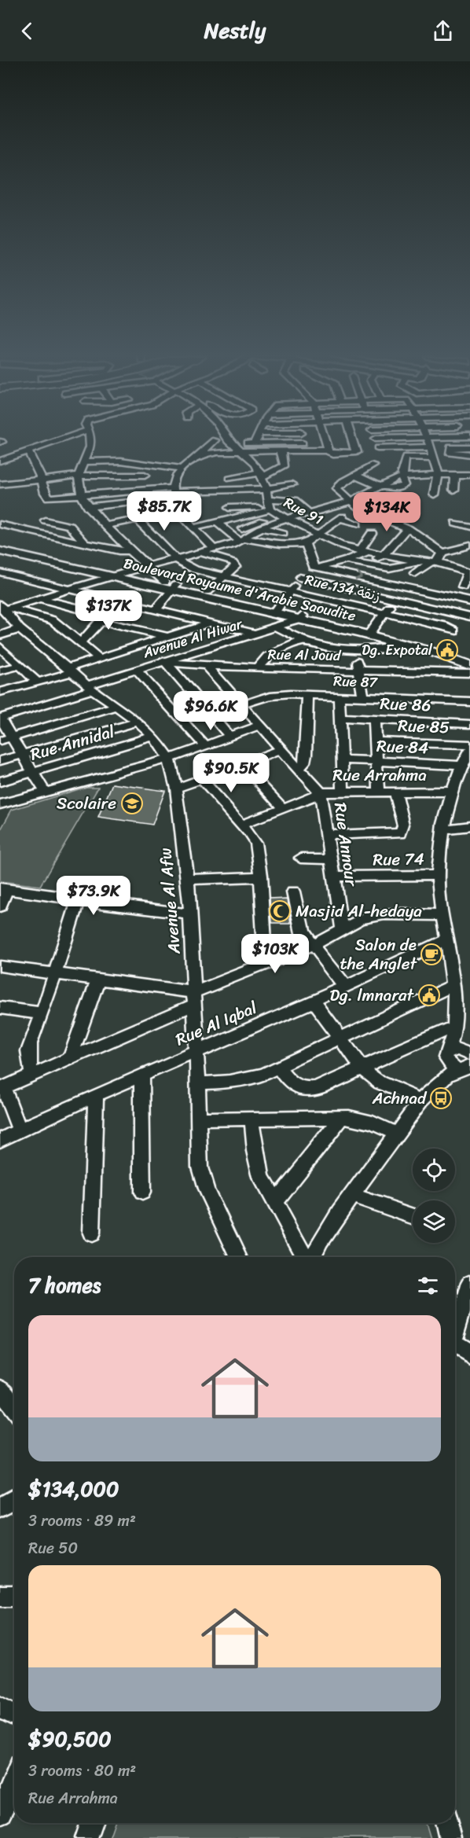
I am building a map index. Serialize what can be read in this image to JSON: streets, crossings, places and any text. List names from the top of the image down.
{
  "streets": {
    "main road": ["Boulevard Royaume d'Arabie Saoudite"],
    "street": [
      "Rue 91",
      "Rue 134 زنقة",
      "Avenue Al Hiwar",
      "Rue Al Joud",
      "Rue 87",
      "Rue 86",
      "Rue 85",
      "Rue Annidal",
      "Rue 84",
      "Rue Arrahma",
      "Rue Annour",
      "Rue 74",
      "Avenue Al Afw",
      "Rue Al Iqbal"
    ]
  },
  "crossings": [
    ["Boulevard Royaume d'Arabie Saoudite", "Avenue Al Hiwar"],
    ["Avenue Al Hiwar", "Rue Al Joud"],
    ["Avenue Al Hiwar", "Avenue Al Afw"],
    ["Rue Al Joud", "Rue Annour"],
    ["Rue 87", "Rue Annour"],
    ["Rue Annidal", "Avenue Al Afw"],
    ["Rue Arrahma", "Rue Annour"],
    ["Rue Annour", "Rue 74"],
    ["Avenue Al Afw", "Rue Al Iqbal"]
  ],
  "places": {
    "public building": ["Dg. Expotal", "Dg. lmnarat"],
    "school or university": ["Scolaire"],
    "mosque": ["Masjid Al-hedaya"],
    "cafe": ["Salon de the Anglet"],
    "bus stop": ["Achnad"]
  },
  "page": {
    "header": "Nestly",
    "price": [
      "$85.7K",
      "$134K",
      "$137K",
      "$96.6K",
      "$90.5K",
      "$73.9K",
      "$103K"
    ],
    "heading": "7 homes",
    "list": [
      {
        "name": "$134,000",
        "note": "3 rooms · 89 m² · Rue 50"
      },
      {
        "name": "$90,500",
        "note": "3 rooms · 80 m² · Rue Arrahma"
      }
    ]
  }
}
